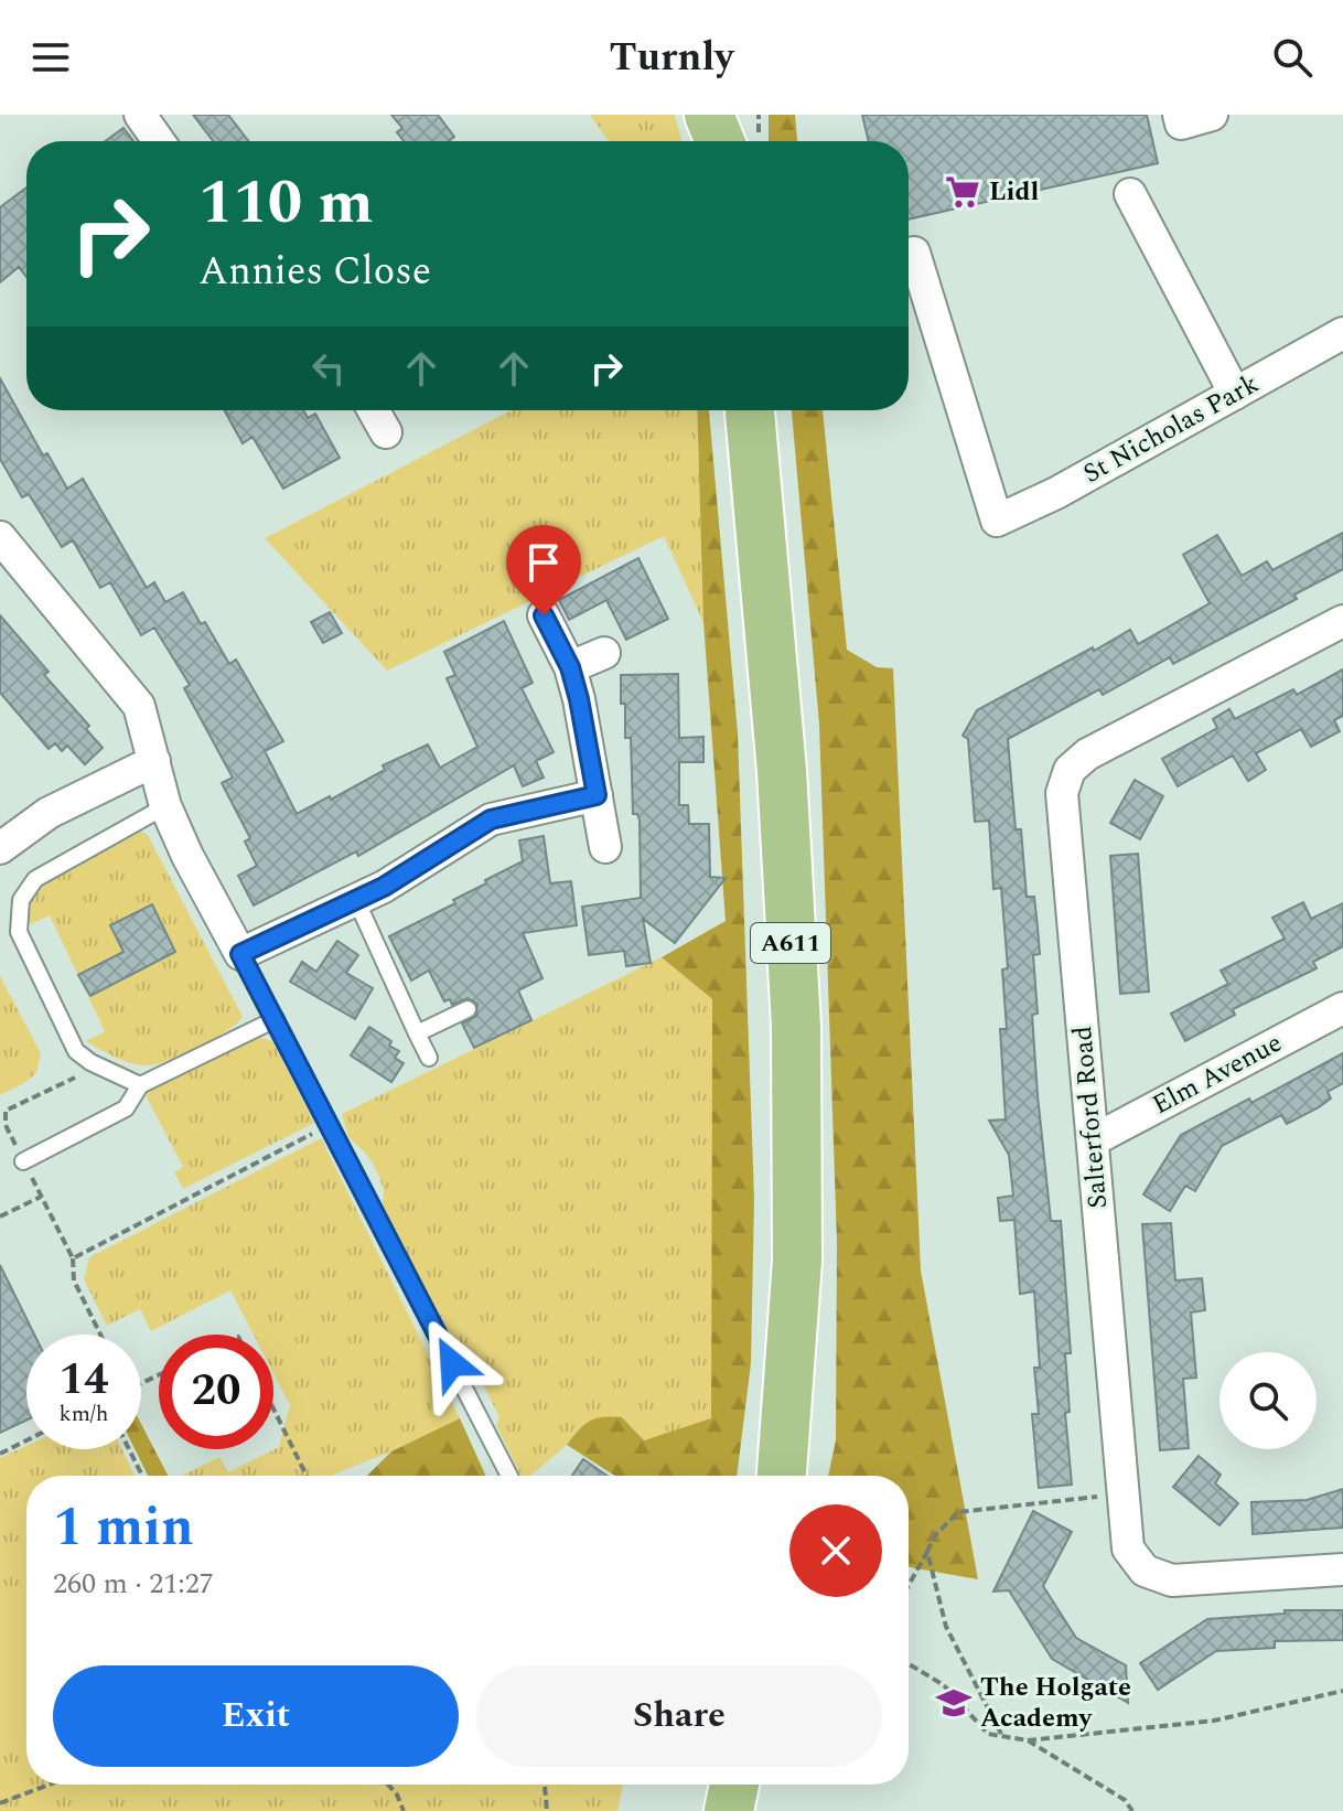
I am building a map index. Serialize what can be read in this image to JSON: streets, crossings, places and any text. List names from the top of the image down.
{
  "streets": {
    "main road": ["A611"],
    "street": ["St Nicholas Park", "Elm Avenue", "Salterford Road"]
  },
  "crossings": [
    ["Elm Avenue", "Salterford Road"]
  ],
  "places": {
    "supermarket": ["Lidl"],
    "school or university": ["The Holgate Academy"]
  },
  "page": {
    "header": "Turnly",
    "turn": ["110 m", "Annies Close"],
    "speed": "14 km/h",
    "limit": "20",
    "heading": ["1 min", "260 m · 21:27"],
    "buttons": ["Exit", "Share"]
  }
}
